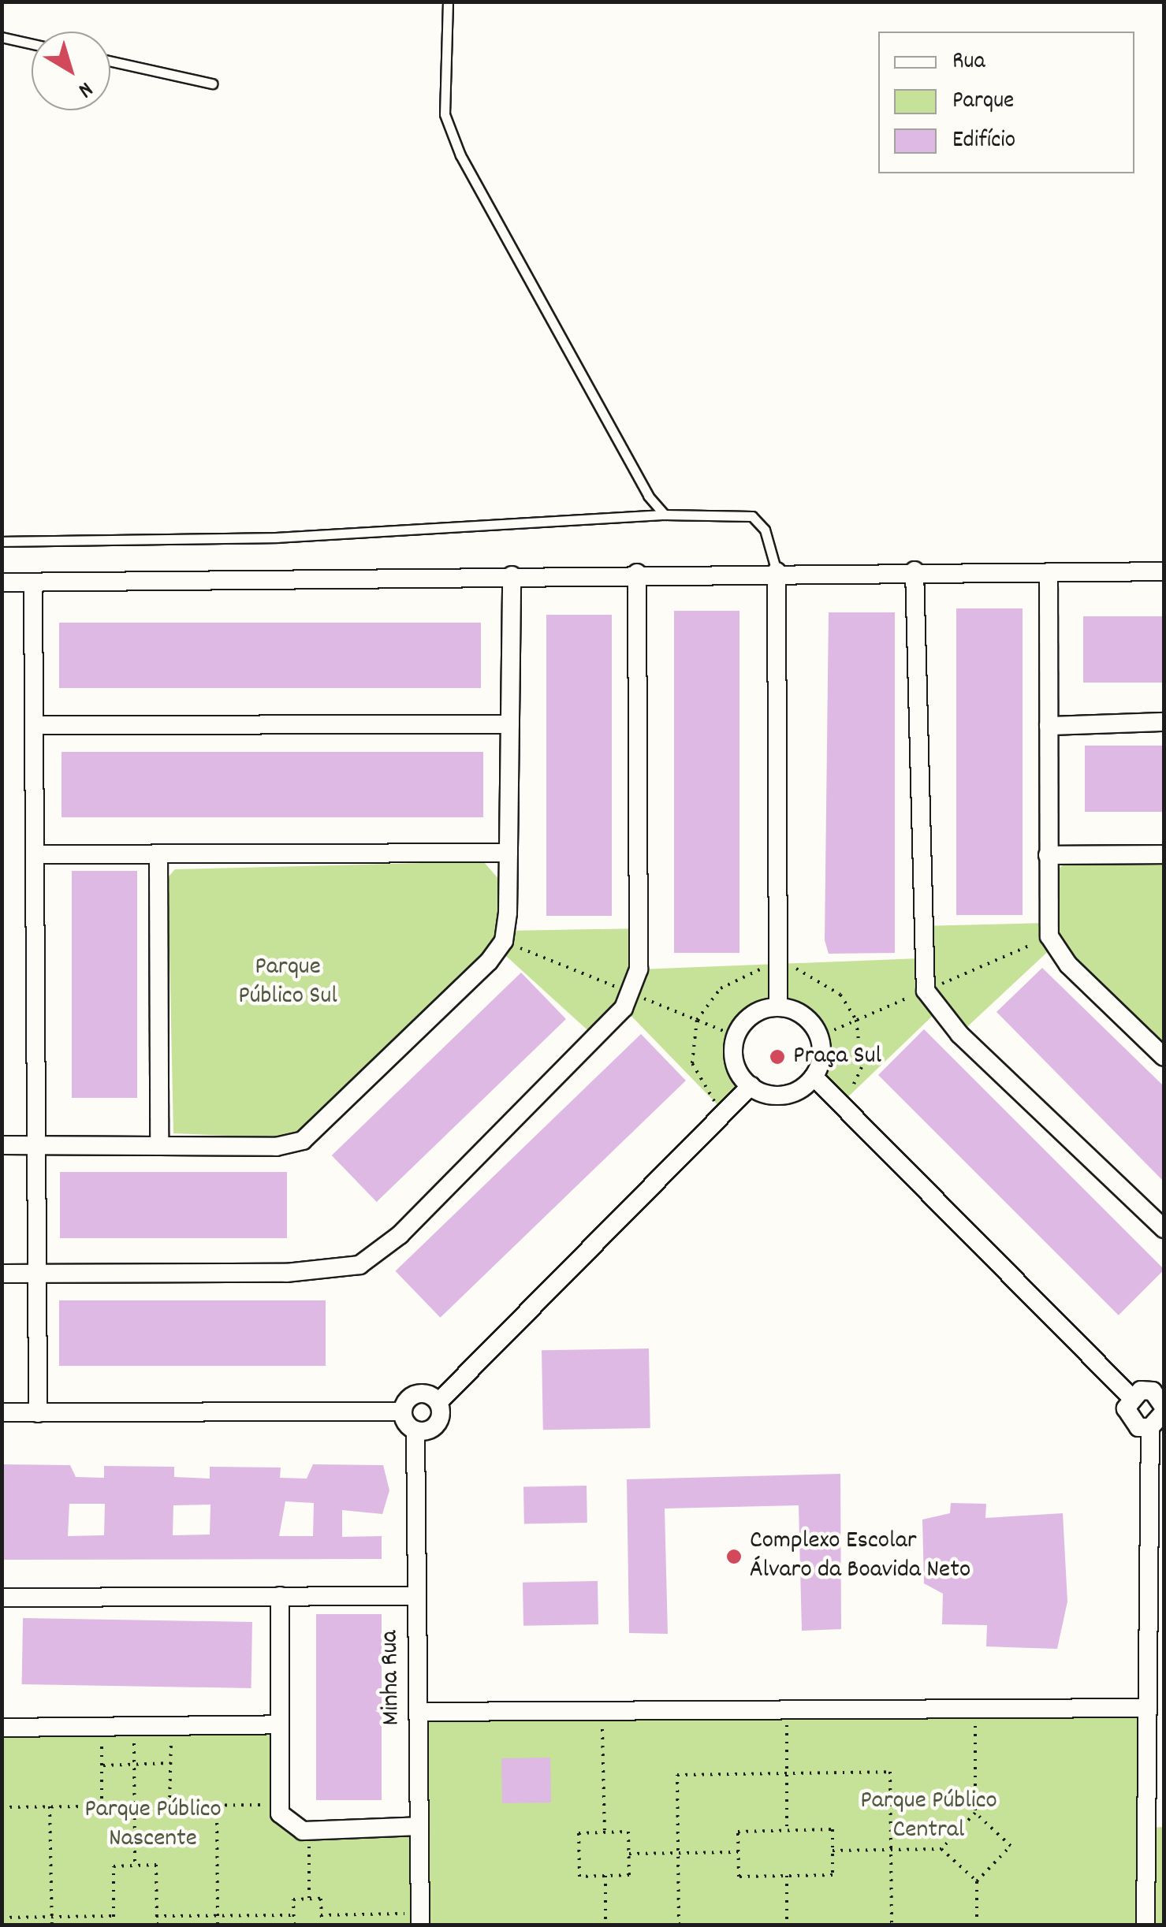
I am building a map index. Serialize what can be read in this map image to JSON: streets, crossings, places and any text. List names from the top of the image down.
{
  "streets": {
    "street": ["Minha Rua"]
  },
  "parks": ["Parque Público Sul", "Parque Público Central", "Parque Público Nascente"],
  "places": ["Praça Sul", "Complexo Escolar Álvaro da Boavida Neto"],
  "legend": ["Rua", "Parque", "Edifício"],
  "north": "bottom right"
}
